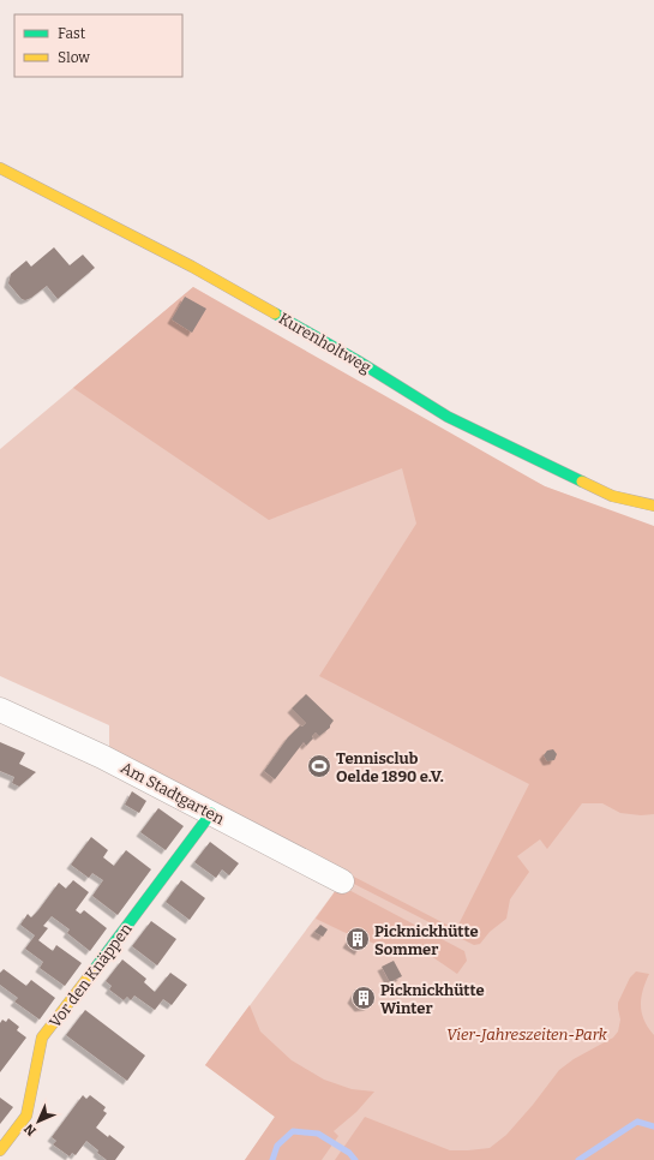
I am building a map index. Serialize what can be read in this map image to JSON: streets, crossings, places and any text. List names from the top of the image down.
{
  "streets": {
    "street": ["Kurenholtweg", "Am Stadtgarten", "Vor den Knäppen"]
  },
  "crossings": [
    ["Am Stadtgarten", "Vor den Knäppen"]
  ],
  "parks": ["Vier-Jahreszeiten-Park"],
  "places": {
    "sports": ["Tennisclub Oelde 1890 e.V."],
    "building": ["Picknickhütte Sommer", "Picknickhütte Winter"]
  },
  "legend": ["Fast", "Slow"],
  "north": "bottom left"
}
